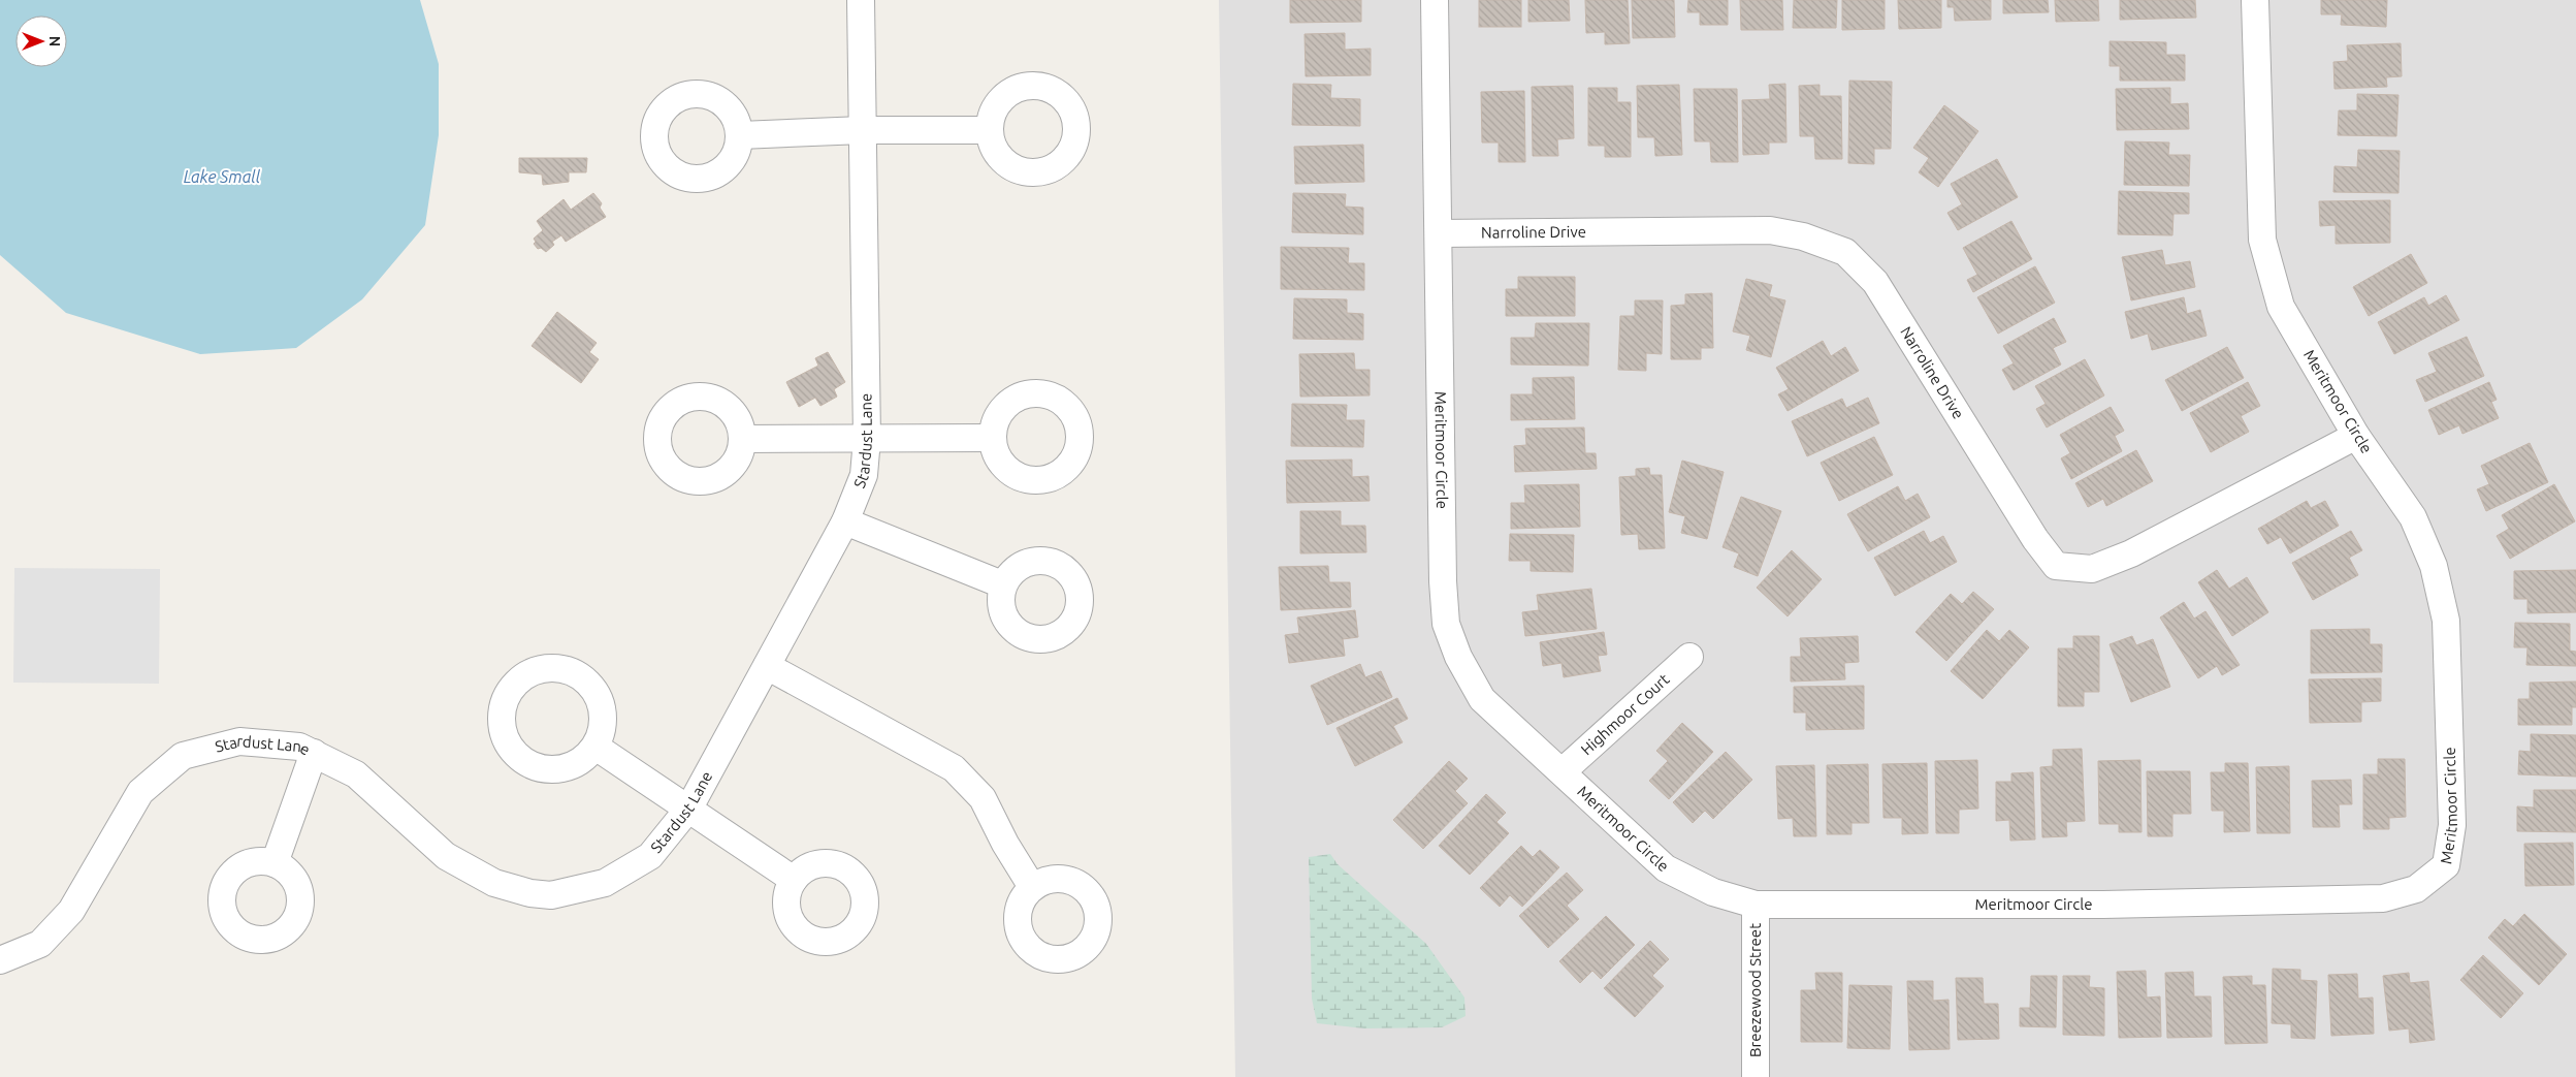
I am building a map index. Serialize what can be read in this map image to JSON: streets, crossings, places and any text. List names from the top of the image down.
{
  "streets": {
    "street": [
      "Narroline Drive",
      "Meritmoor Circle",
      "Stardust Lane",
      "Highmoor Court",
      "Breezewood Street"
    ]
  },
  "crossings": [
    ["Narroline Drive", "Meritmoor Circle"],
    ["Meritmoor Circle", "Highmoor Court"],
    ["Meritmoor Circle", "Breezewood Street"]
  ],
  "water": ["Lake Small"],
  "north": "right"
}
